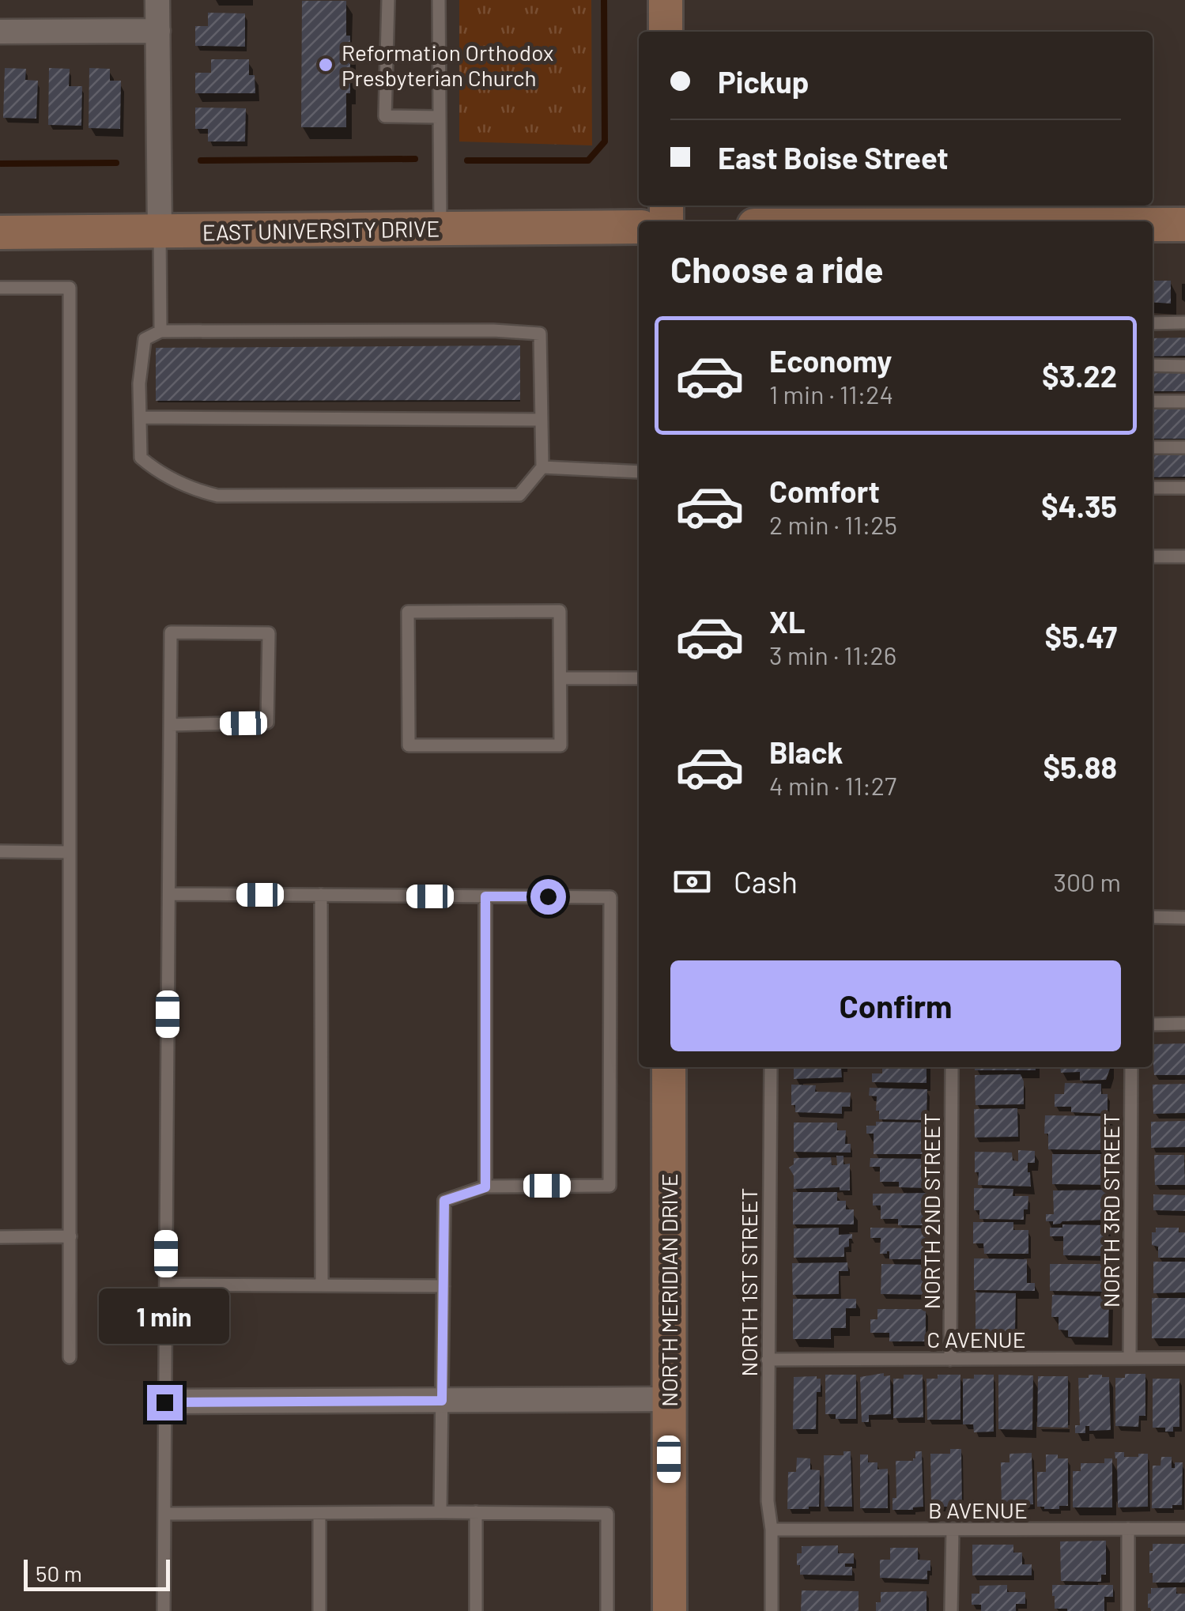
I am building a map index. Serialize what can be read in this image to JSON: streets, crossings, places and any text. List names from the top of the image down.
{
  "streets": {
    "main road": ["EAST UNIVERSITY DRIVE", "NORTH MERIDIAN DRIVE"],
    "lane": [
      "NORTH 3RD STREET",
      "NORTH 2ND STREET",
      "NORTH 1ST STREET",
      "C AVENUE",
      "B AVENUE"
    ]
  },
  "crossings": [
    ["NORTH 3RD STREET", "C AVENUE"],
    ["NORTH 2ND STREET", "C AVENUE"],
    ["NORTH 1ST STREET", "C AVENUE"],
    ["NORTH 1ST STREET", "B AVENUE"]
  ],
  "places": ["Reformation Orthodox Presbyterian Church"],
  "scale_bar": "50 m",
  "page": {
    "banner": ["Pickup", "East Boise Street"],
    "heading": "Choose a ride",
    "list": [
      {
        "name": "Economy",
        "note": "1 min · 11:24",
        "value": "$3.22"
      },
      {
        "name": "Comfort",
        "note": "2 min · 11:25",
        "value": "$4.35"
      },
      {
        "name": "XL",
        "note": "3 min · 11:26",
        "value": "$5.47"
      },
      {
        "name": "Black",
        "note": "4 min · 11:27",
        "value": "$5.88"
      }
    ],
    "pay": ["Cash", "300 m"],
    "buttons": "Confirm",
    "bubble": "1 min",
    "scale": "50 m"
  }
}
